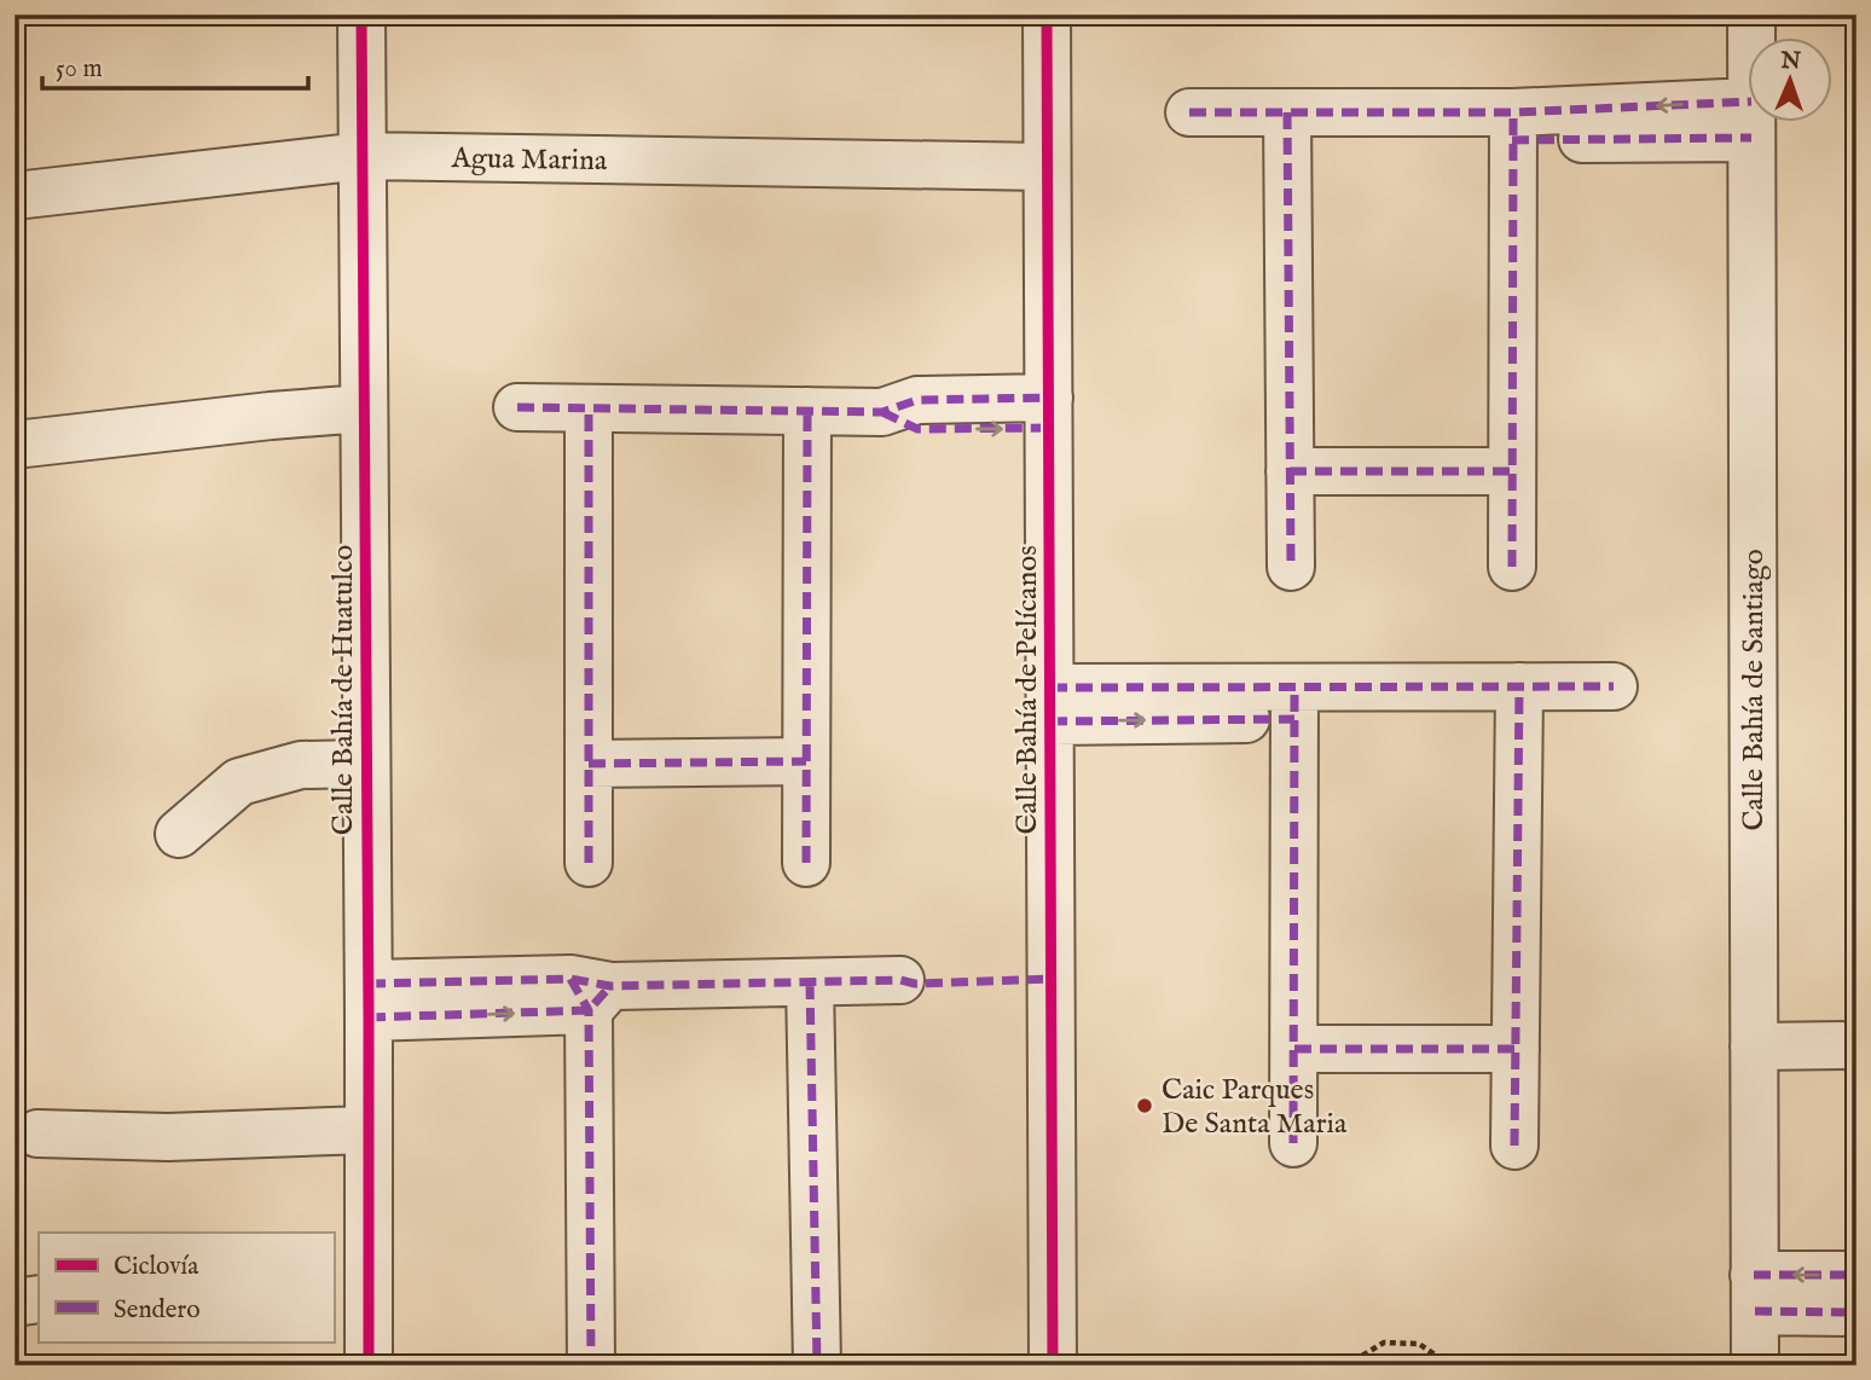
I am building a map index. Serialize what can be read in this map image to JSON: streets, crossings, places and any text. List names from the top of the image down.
{
  "streets": {
    "street": [
      "Agua Marina",
      "Calle Bahía de Huatulco",
      "Calle Bahía de Pelícanos",
      "Calle Bahía de Santiago"
    ]
  },
  "crossings": [
    ["Agua Marina", "Calle Bahía de Huatulco"],
    ["Agua Marina", "Calle Bahía de Pelícanos"]
  ],
  "places": ["Caic Parques De Santa Maria"],
  "legend": ["Ciclovía", "Sendero"],
  "scale_bar": "50 m",
  "north": "top"
}
